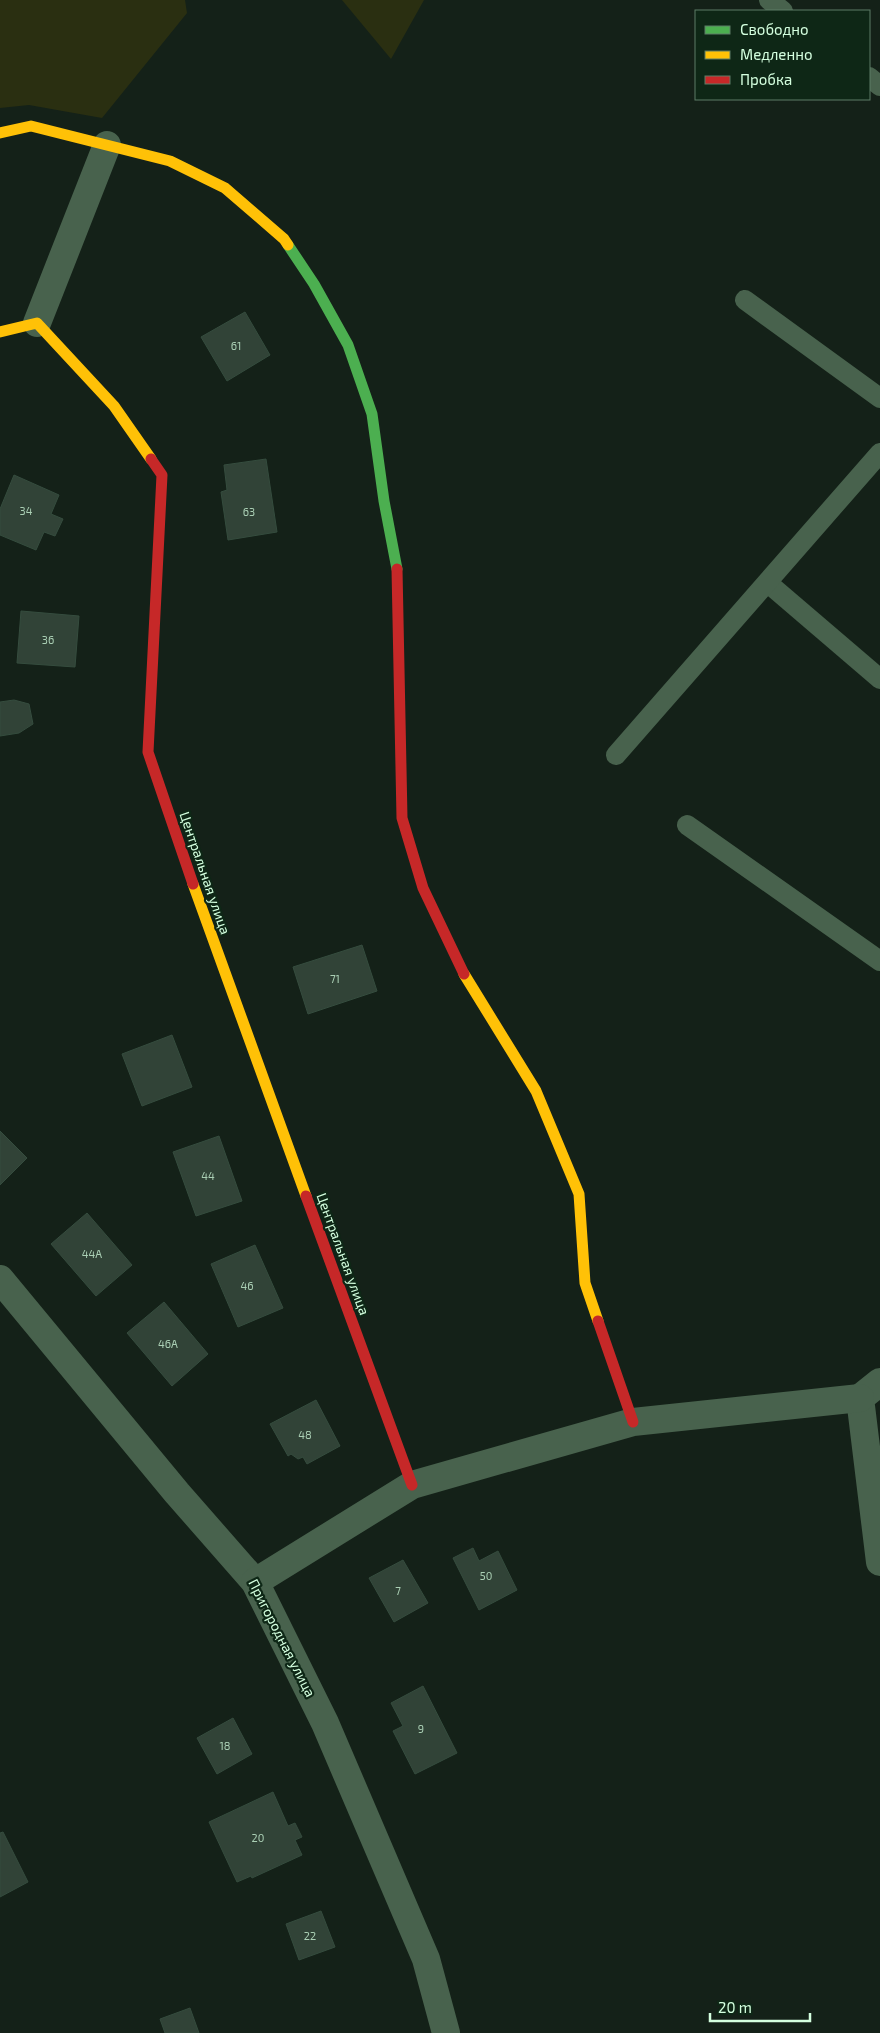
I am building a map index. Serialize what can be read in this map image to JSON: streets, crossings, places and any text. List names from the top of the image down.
{
  "streets": {
    "street": ["Центральная улица", "Пригородная улица"]
  },
  "house_numbers": [
    "61",
    "34",
    "63",
    "36",
    "71",
    "44",
    "44А",
    "46",
    "46А",
    "48",
    "50",
    "7",
    "9",
    "18",
    "20",
    "22"
  ],
  "legend": ["Свободно", "Медленно", "Пробка"],
  "scale_bar": "20 m"
}
